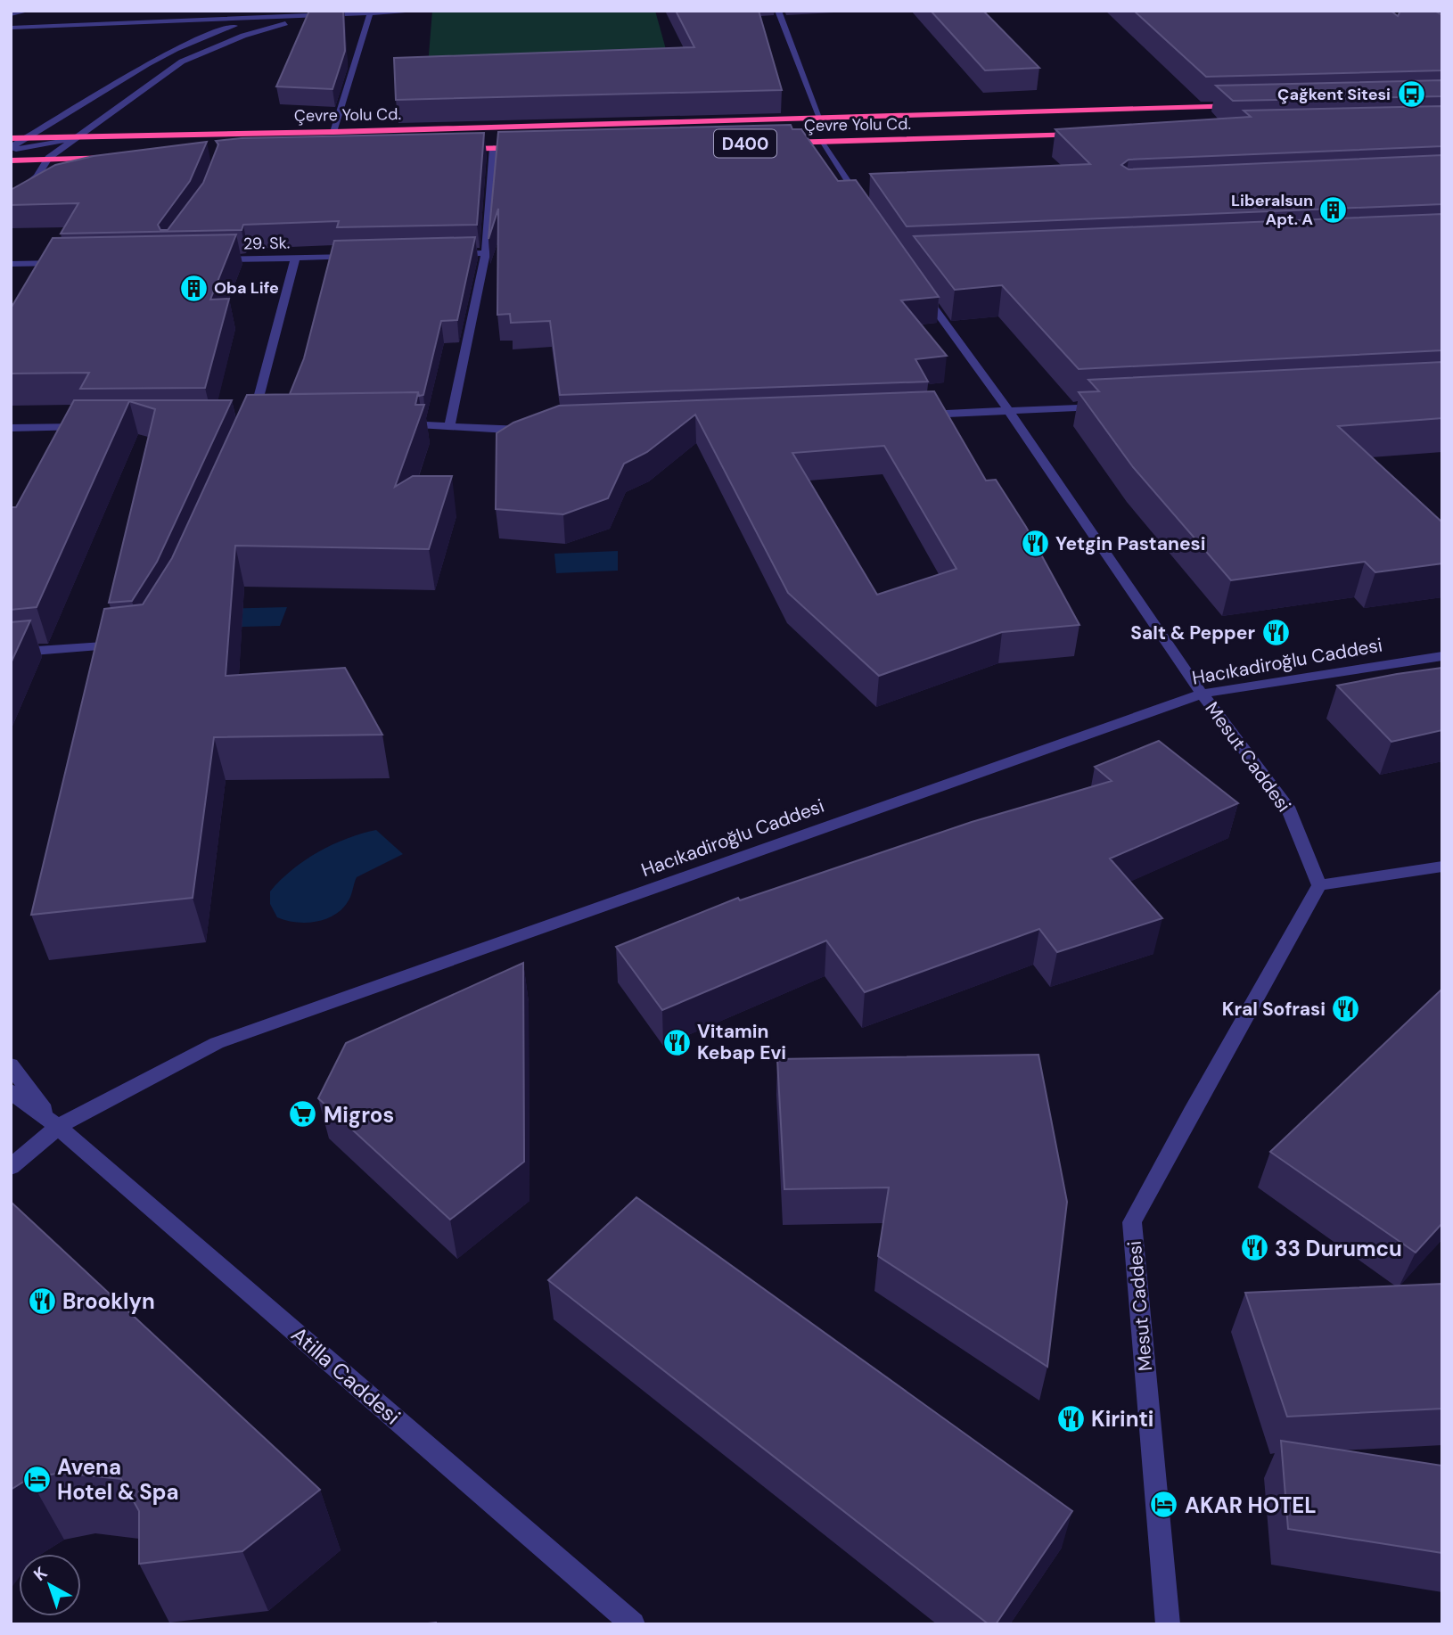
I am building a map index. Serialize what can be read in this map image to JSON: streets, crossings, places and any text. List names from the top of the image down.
{
  "streets": {
    "highway": ["Çevre Yolu Cd.", "D400"],
    "street": [
      "29. Sk.",
      "Hacıkadiroğlu Caddesi",
      "Mesut Caddesi",
      "Atilla Caddesi"
    ]
  },
  "crossings": [
    ["Çevre Yolu Cd.", "D400"],
    ["Hacıkadiroğlu Caddesi", "Mesut Caddesi"],
    ["Hacıkadiroğlu Caddesi", "Atilla Caddesi"]
  ],
  "places": {
    "bus stop": ["Çağkent Sitesi"],
    "building": ["Liberalsun Apt. A", "Oba Life"],
    "restaurant": [
      "Yetgin Pastanesi",
      "Salt & Pepper",
      "Kral Sofrasi",
      "Vitamin Kebap Evi",
      "33 Durumcu",
      "Brooklyn",
      "Kirinti"
    ],
    "supermarket": ["Migros"],
    "hotel": ["Avena Hotel & Spa", "AKAR HOTEL"]
  },
  "north": "top left"
}
